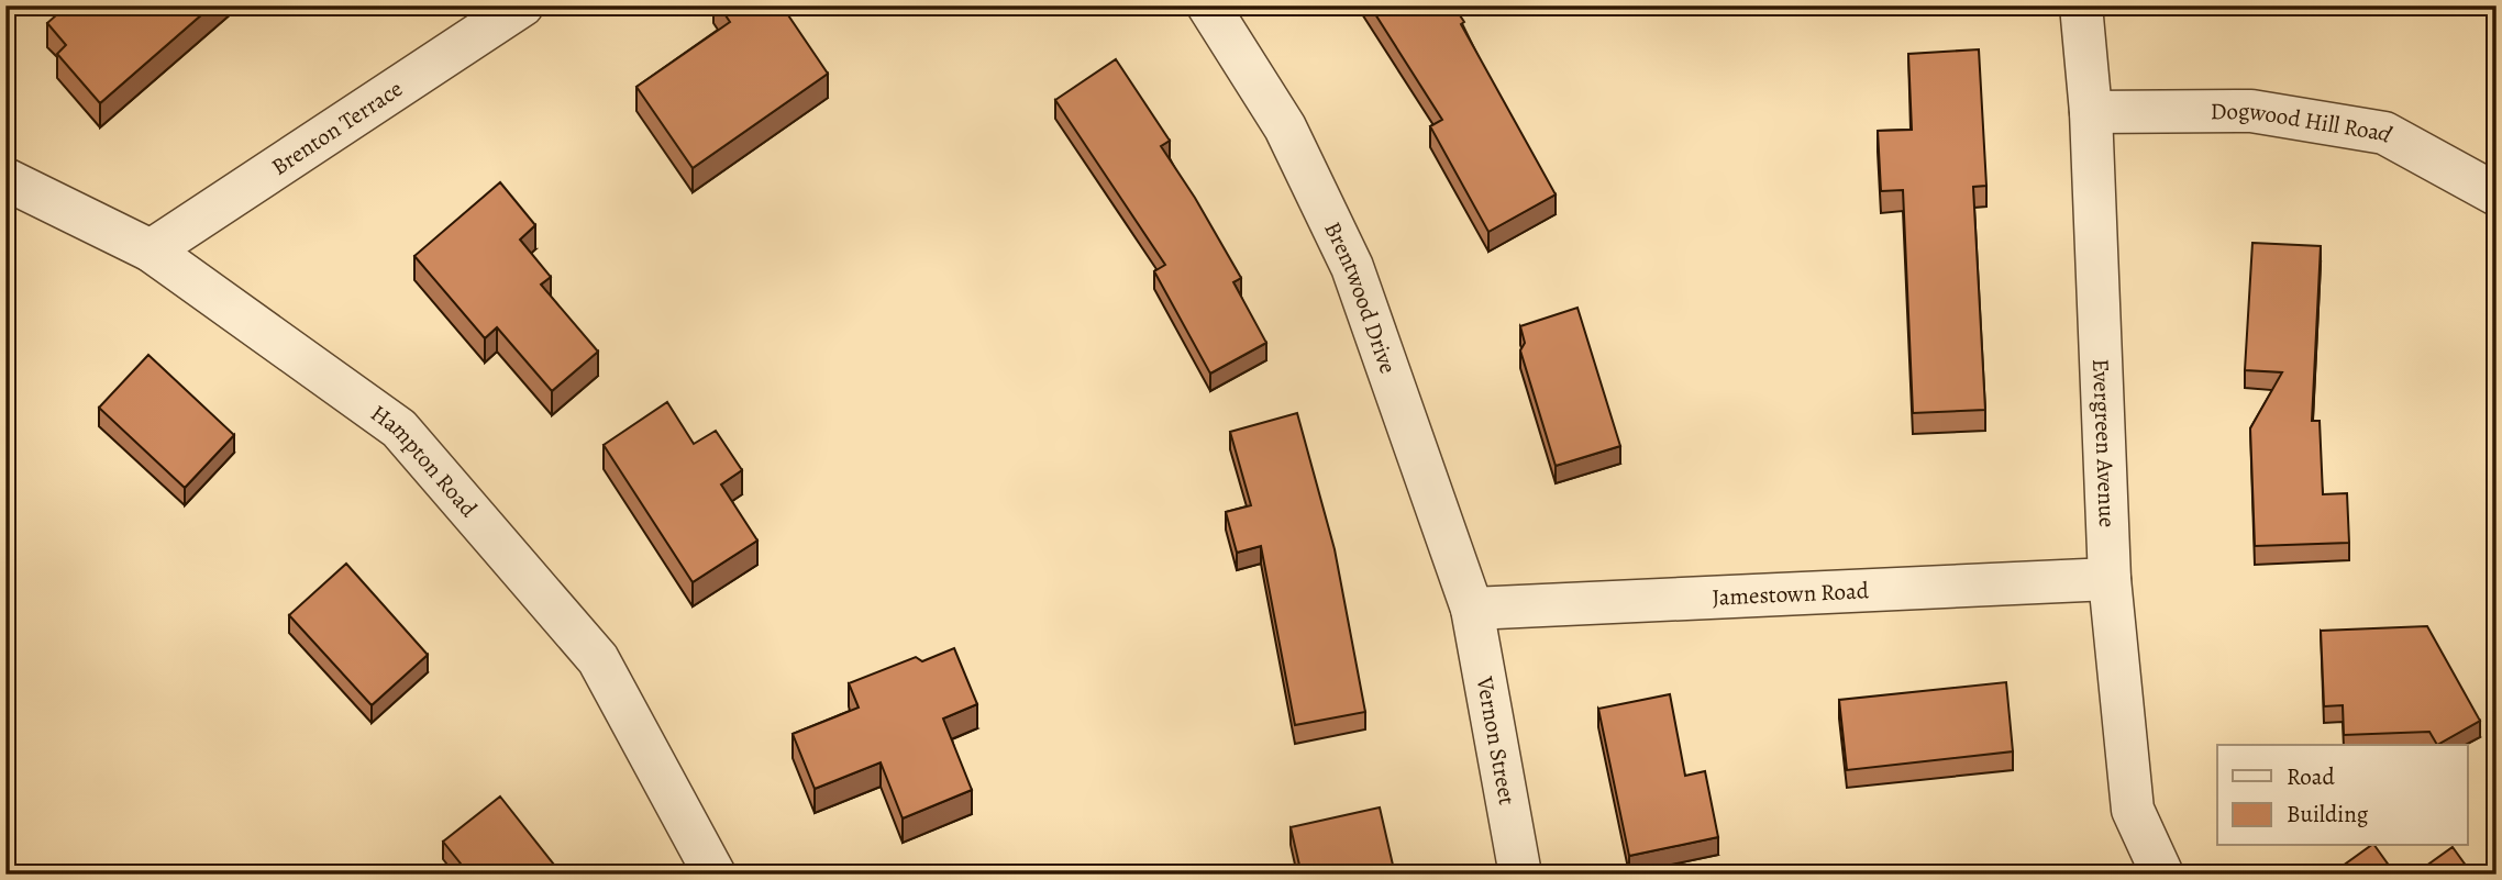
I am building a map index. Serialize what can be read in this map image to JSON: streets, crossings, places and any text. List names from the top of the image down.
{
  "streets": {
    "street": [
      "Dogwood Hill Road",
      "Brenton Terrace",
      "Brentwood Drive",
      "Evergreen Avenue",
      "Hampton Road",
      "Jamestown Road",
      "Vernon Street"
    ]
  },
  "crossings": [
    ["Dogwood Hill Road", "Evergreen Avenue"],
    ["Brenton Terrace", "Hampton Road"],
    ["Brentwood Drive", "Jamestown Road"],
    ["Brentwood Drive", "Vernon Street"],
    ["Evergreen Avenue", "Jamestown Road"],
    ["Jamestown Road", "Vernon Street"]
  ],
  "legend": ["Road", "Building"]
}
